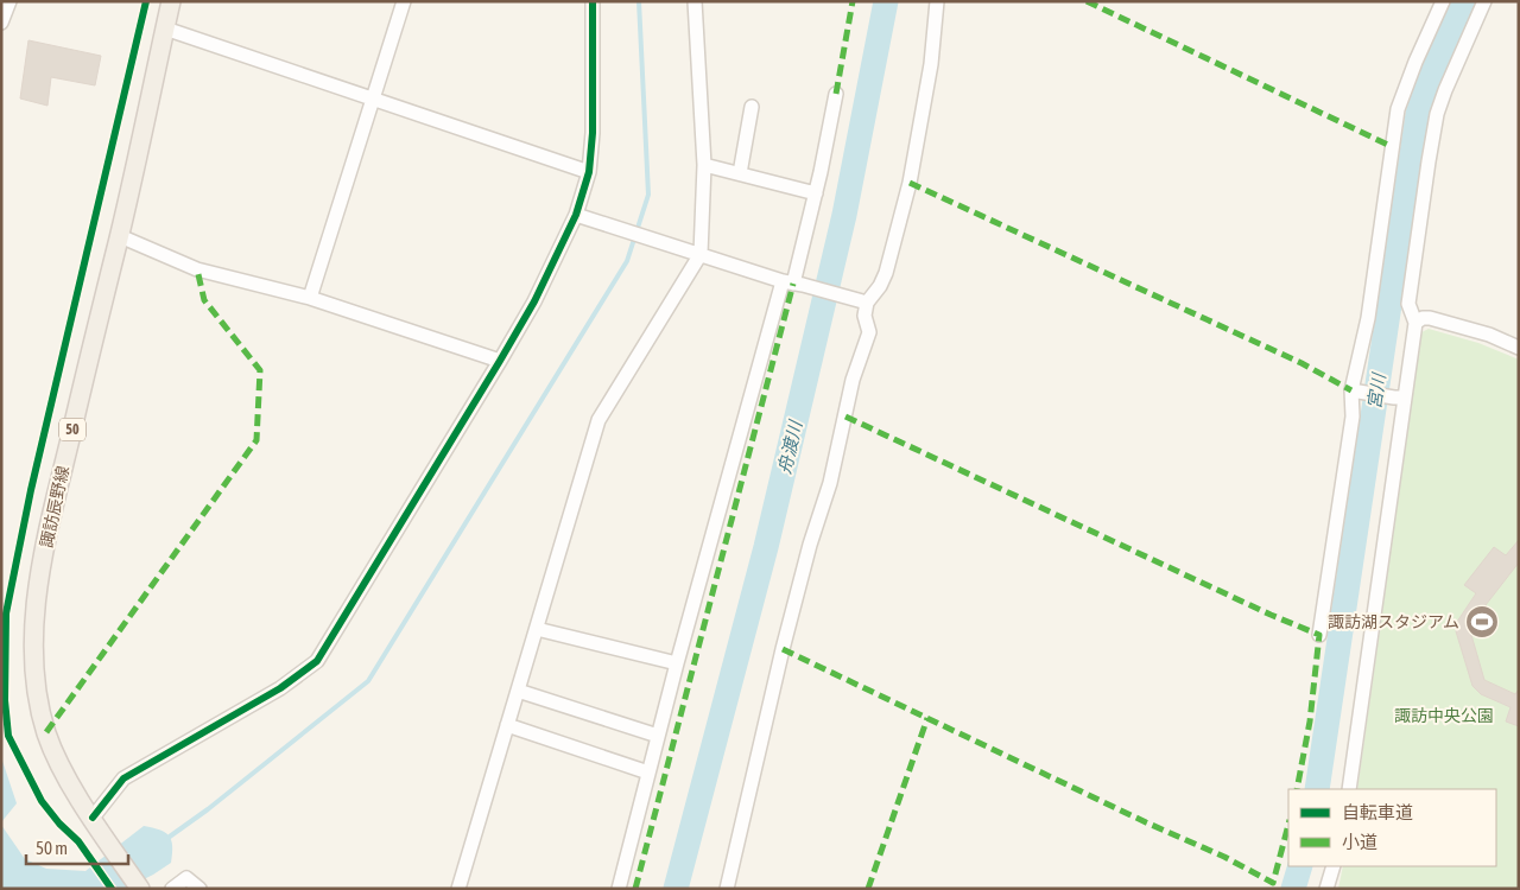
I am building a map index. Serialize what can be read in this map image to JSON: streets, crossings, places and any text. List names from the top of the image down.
{
  "streets": {
    "main road": ["50", "諏訪辰野線"]
  },
  "water": ["宮川", "舟渡川"],
  "parks": ["諏訪中央公園"],
  "places": {
    "sports": ["諏訪湖スタジアム"]
  },
  "legend": ["自転車道", "小道"],
  "scale_bar": "50 m"
}
